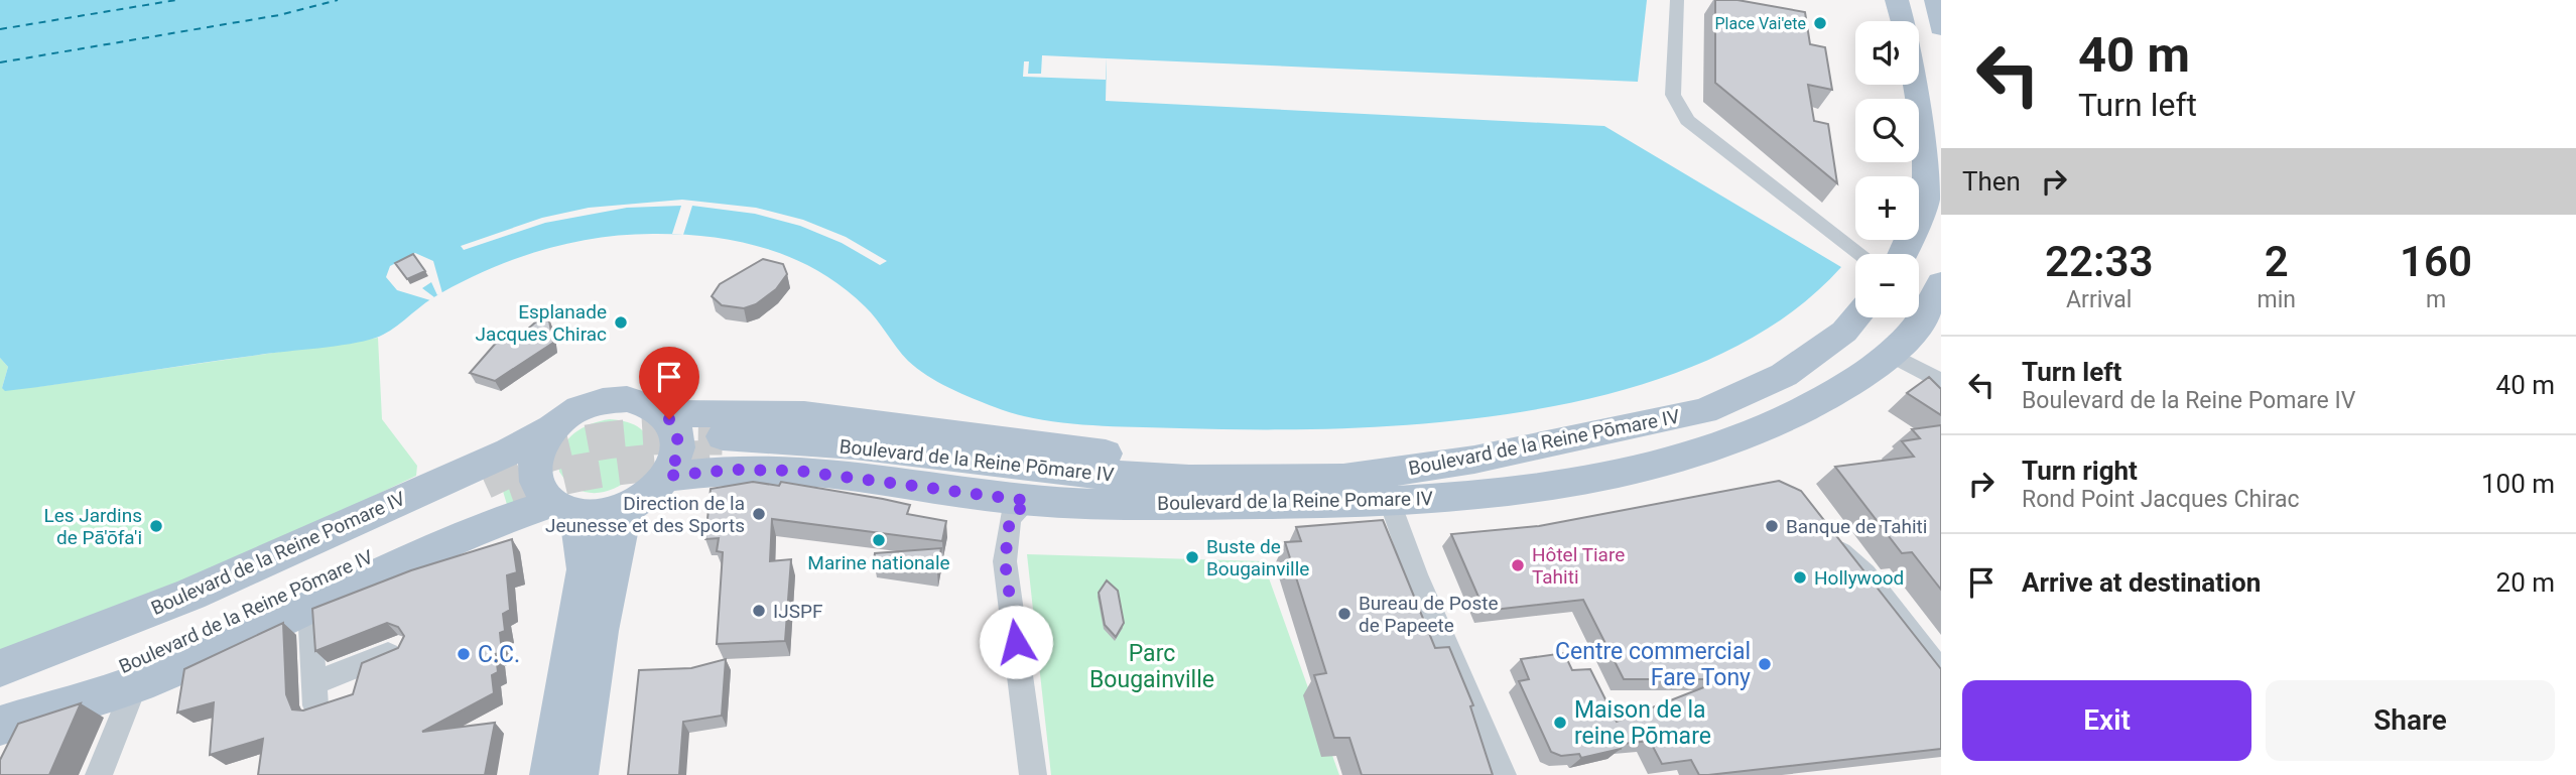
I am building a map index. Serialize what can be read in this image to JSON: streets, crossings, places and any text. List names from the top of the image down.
{
  "streets": {
    "main road": ["Boulevard de la Reine Pōmare IV", "Boulevard de la Reine Pomare IV"]
  },
  "crossings": [
    ["Boulevard de la Reine Pōmare IV", "Boulevard de la Reine Pomare IV"]
  ],
  "parks": ["Parc Bougainville"],
  "places": [
    "Place Vai'ete",
    "Esplanade Jacques Chirac",
    "Direction de la Jeunesse et des Sports",
    "Les Jardins de Pā'ōfa'i",
    "Banque de Tahiti",
    "Marine nationale",
    "Buste de Bougainville",
    "Hôtel Tiare Tahiti",
    "Hollywood",
    "IJSPF",
    "Bureau de Poste de Papeete",
    "C.C.",
    "Centre commercial Fare Tony",
    "Maison de la reine Pōmare"
  ],
  "page": {
    "turn": ["40 m", "Turn left"],
    "map_buttons": ["+", "−"],
    "then": "Then",
    "eta": [
      "22:33",
      "Arrival",
      "2",
      "min",
      "160",
      "m"
    ],
    "list": [
      {
        "name": "Turn left",
        "note": "Boulevard de la Reine Pomare IV",
        "value": "40 m"
      },
      {
        "name": "Turn right",
        "note": "Rond Point Jacques Chirac",
        "value": "100 m"
      },
      {
        "name": "Arrive at destination",
        "value": "20 m"
      }
    ],
    "buttons": ["Exit", "Share"]
  }
}
